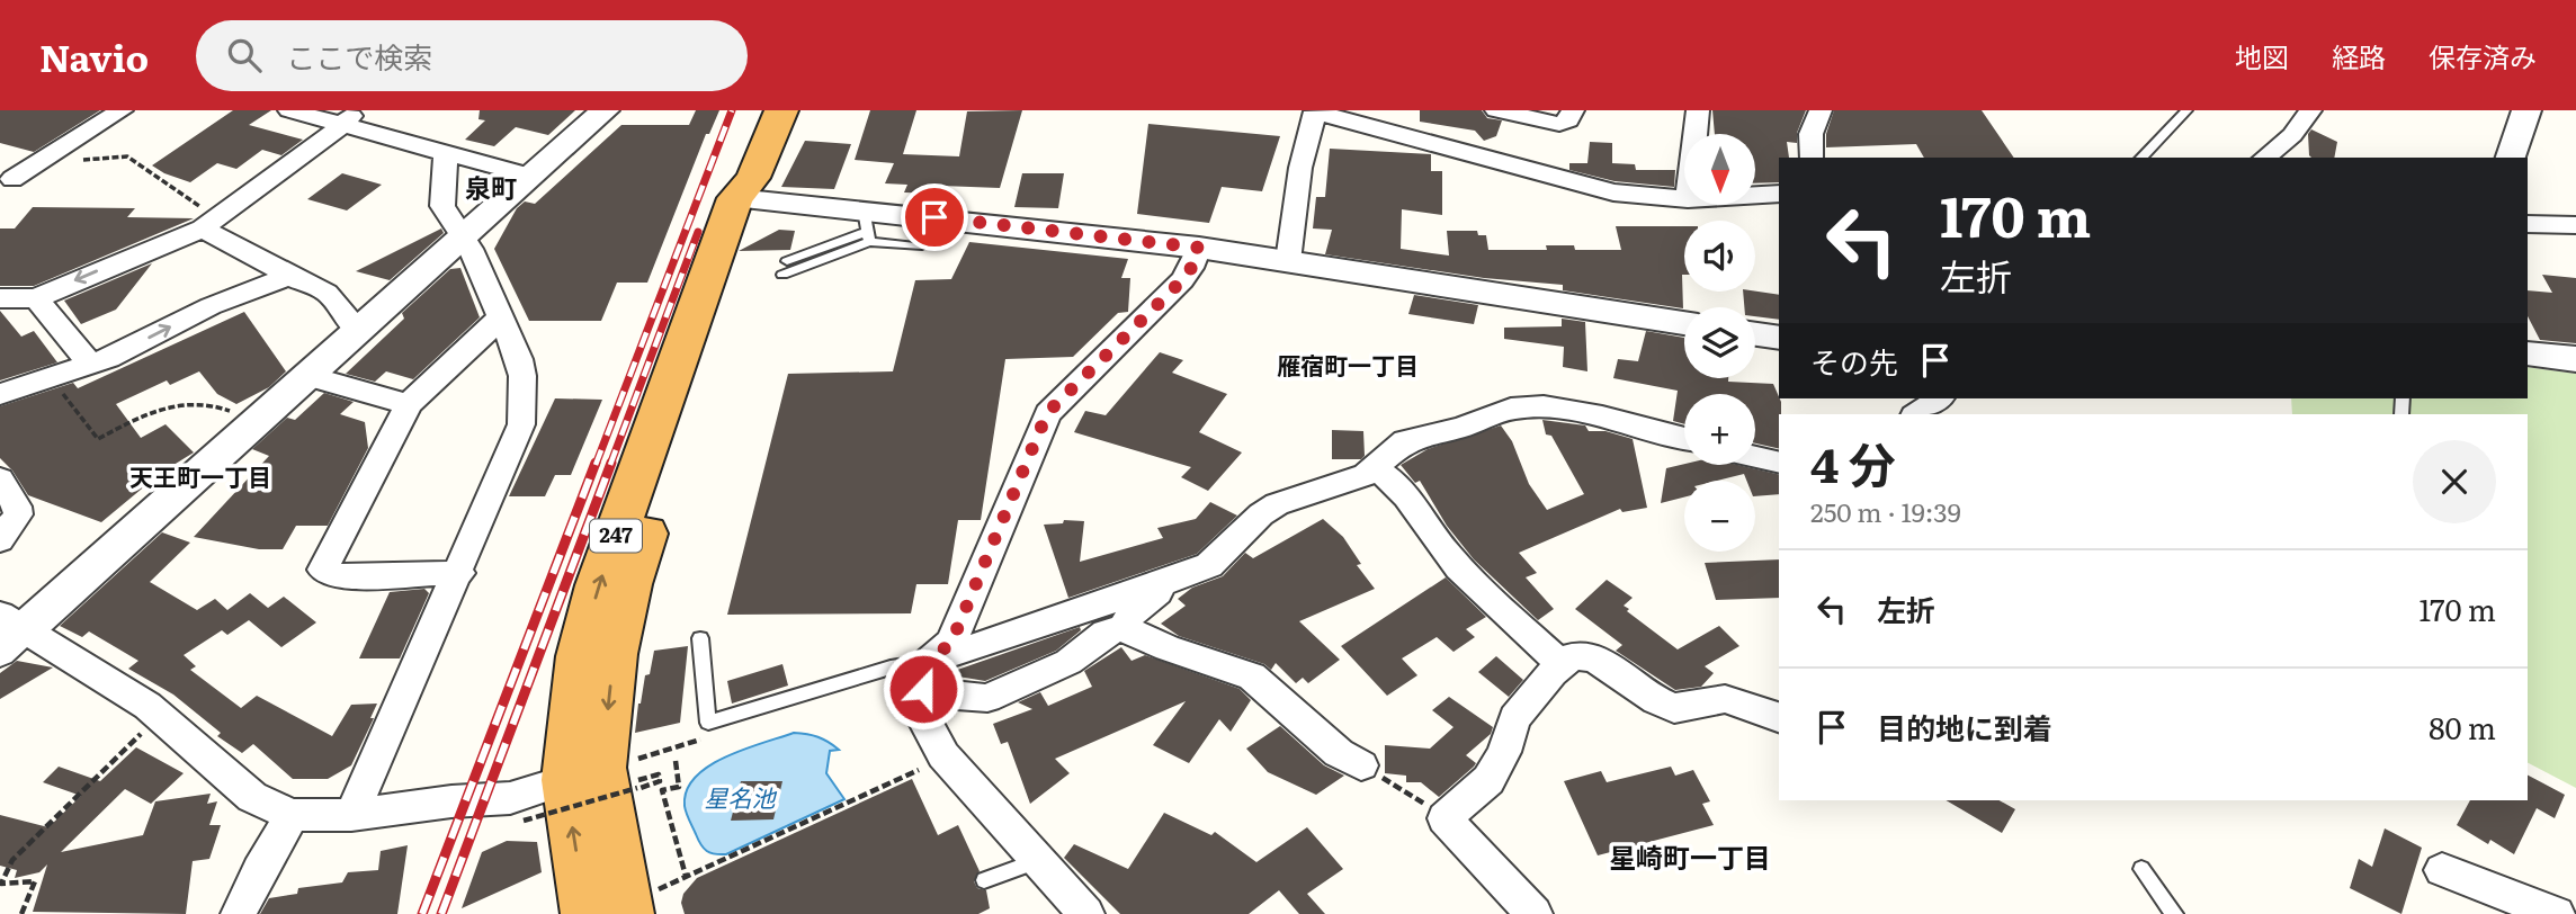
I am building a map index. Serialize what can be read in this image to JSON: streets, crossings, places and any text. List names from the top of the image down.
{
  "streets": {
    "highway": ["247"]
  },
  "districts": [
    "泉町",
    "雁宿町一丁目",
    "天王町一丁目",
    "星崎町一丁目"
  ],
  "water": ["星名池"],
  "north": "bottom",
  "page": {
    "header": "Navio",
    "search": "ここで検索",
    "nav": ["地図", "経路", "保存済み"],
    "map_buttons": ["+", "−"],
    "turn": ["170 m", "左折"],
    "then": "その先",
    "heading": ["4 分", "250 m · 19:39"],
    "list": [
      {
        "name": "左折",
        "value": "170 m"
      },
      {
        "name": "目的地に到着",
        "value": "80 m"
      }
    ]
  }
}
